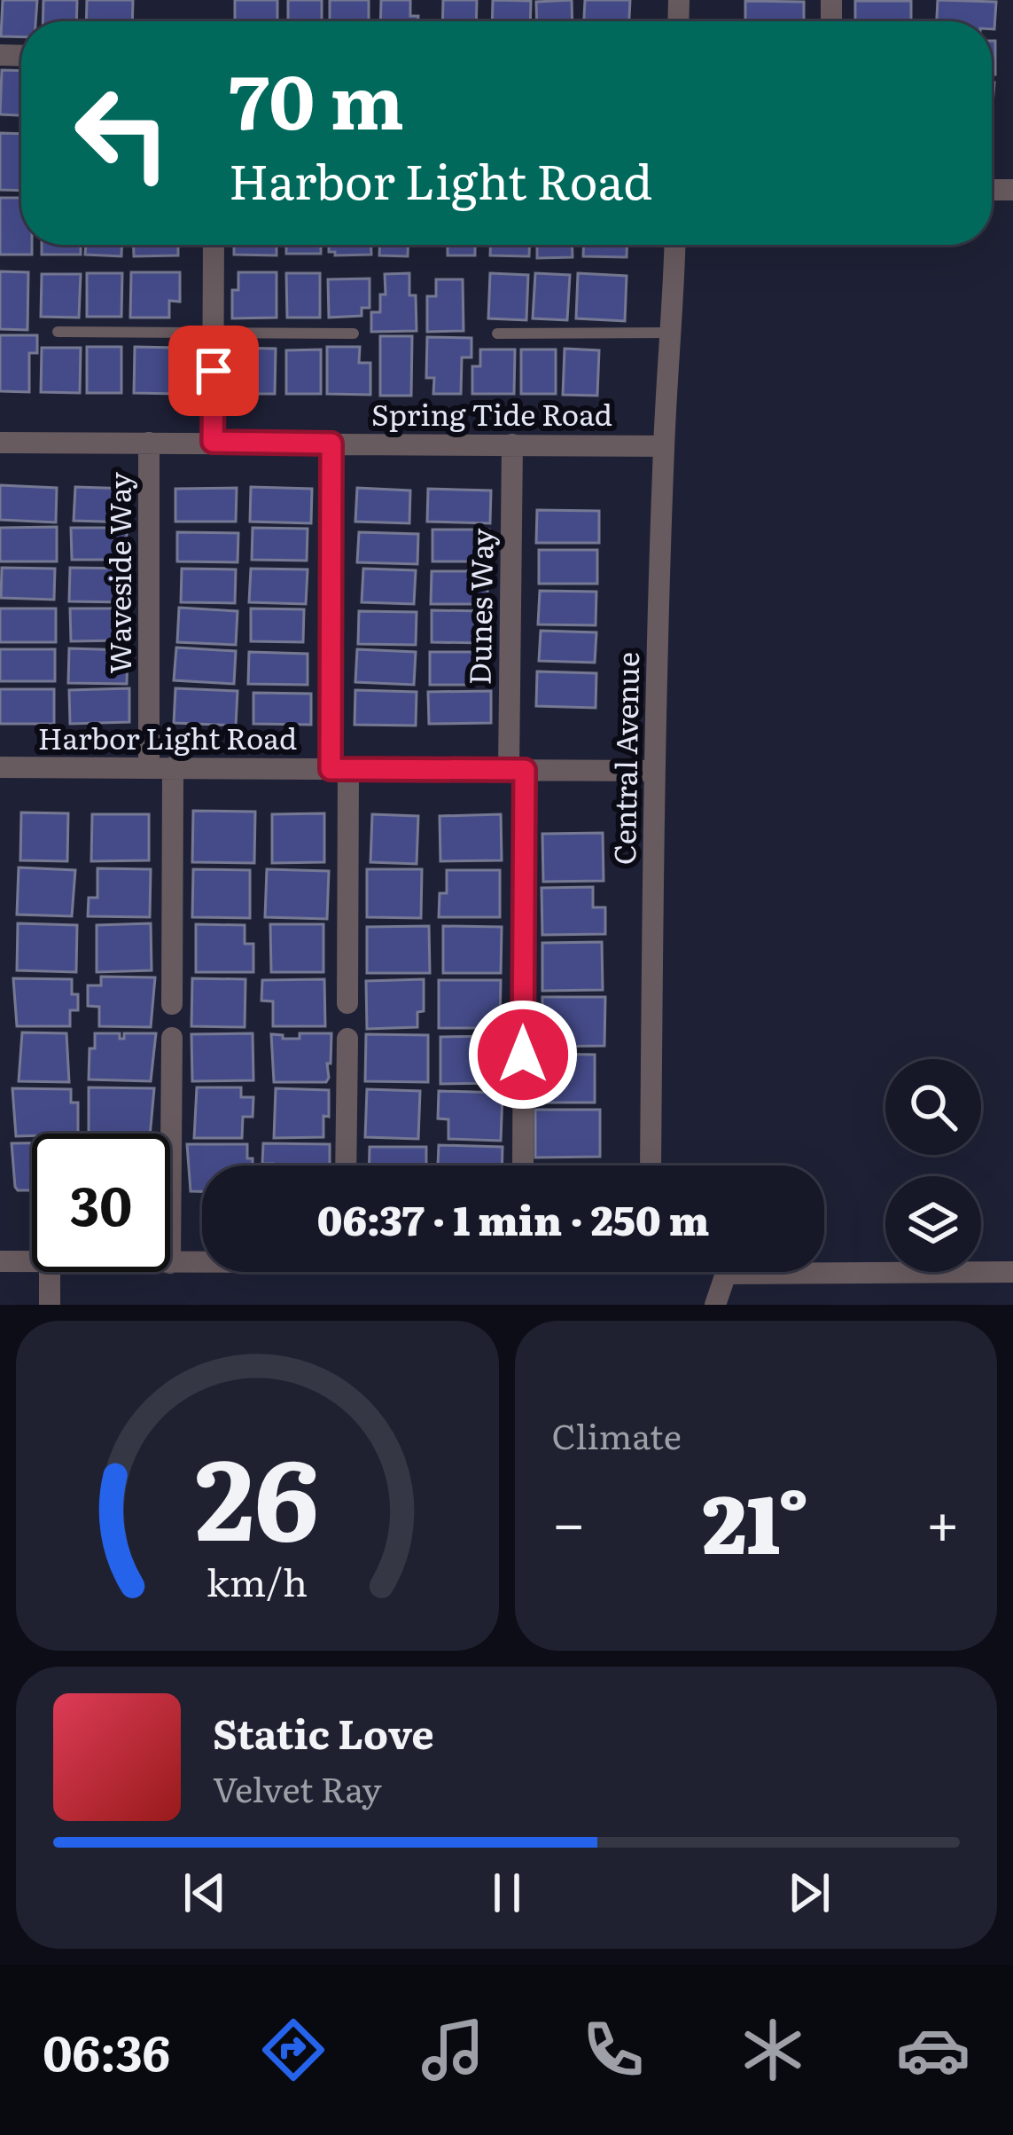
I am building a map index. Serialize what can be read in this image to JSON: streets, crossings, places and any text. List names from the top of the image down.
{
  "streets": {
    "street": [
      "Spring Tide Road",
      "Waveside Way",
      "Dunes Way",
      "Harbor Light Road",
      "Central Avenue"
    ]
  },
  "crossings": [
    ["Spring Tide Road", "Waveside Way"],
    ["Spring Tide Road", "Dunes Way"],
    ["Spring Tide Road", "Central Avenue"],
    ["Waveside Way", "Harbor Light Road"],
    ["Dunes Way", "Harbor Light Road"],
    ["Harbor Light Road", "Central Avenue"]
  ],
  "page": {
    "turn": ["70 m", "Harbor Light Road"],
    "limit": "30",
    "trip": "06:37 · 1 min · 250 m",
    "tile": "Climate",
    "heat": ["−", "21°", "+"],
    "song": ["Static Love", "Velvet Ray"],
    "tabs": "06:36",
    "gauge": ["26", "km/h"]
  }
}
